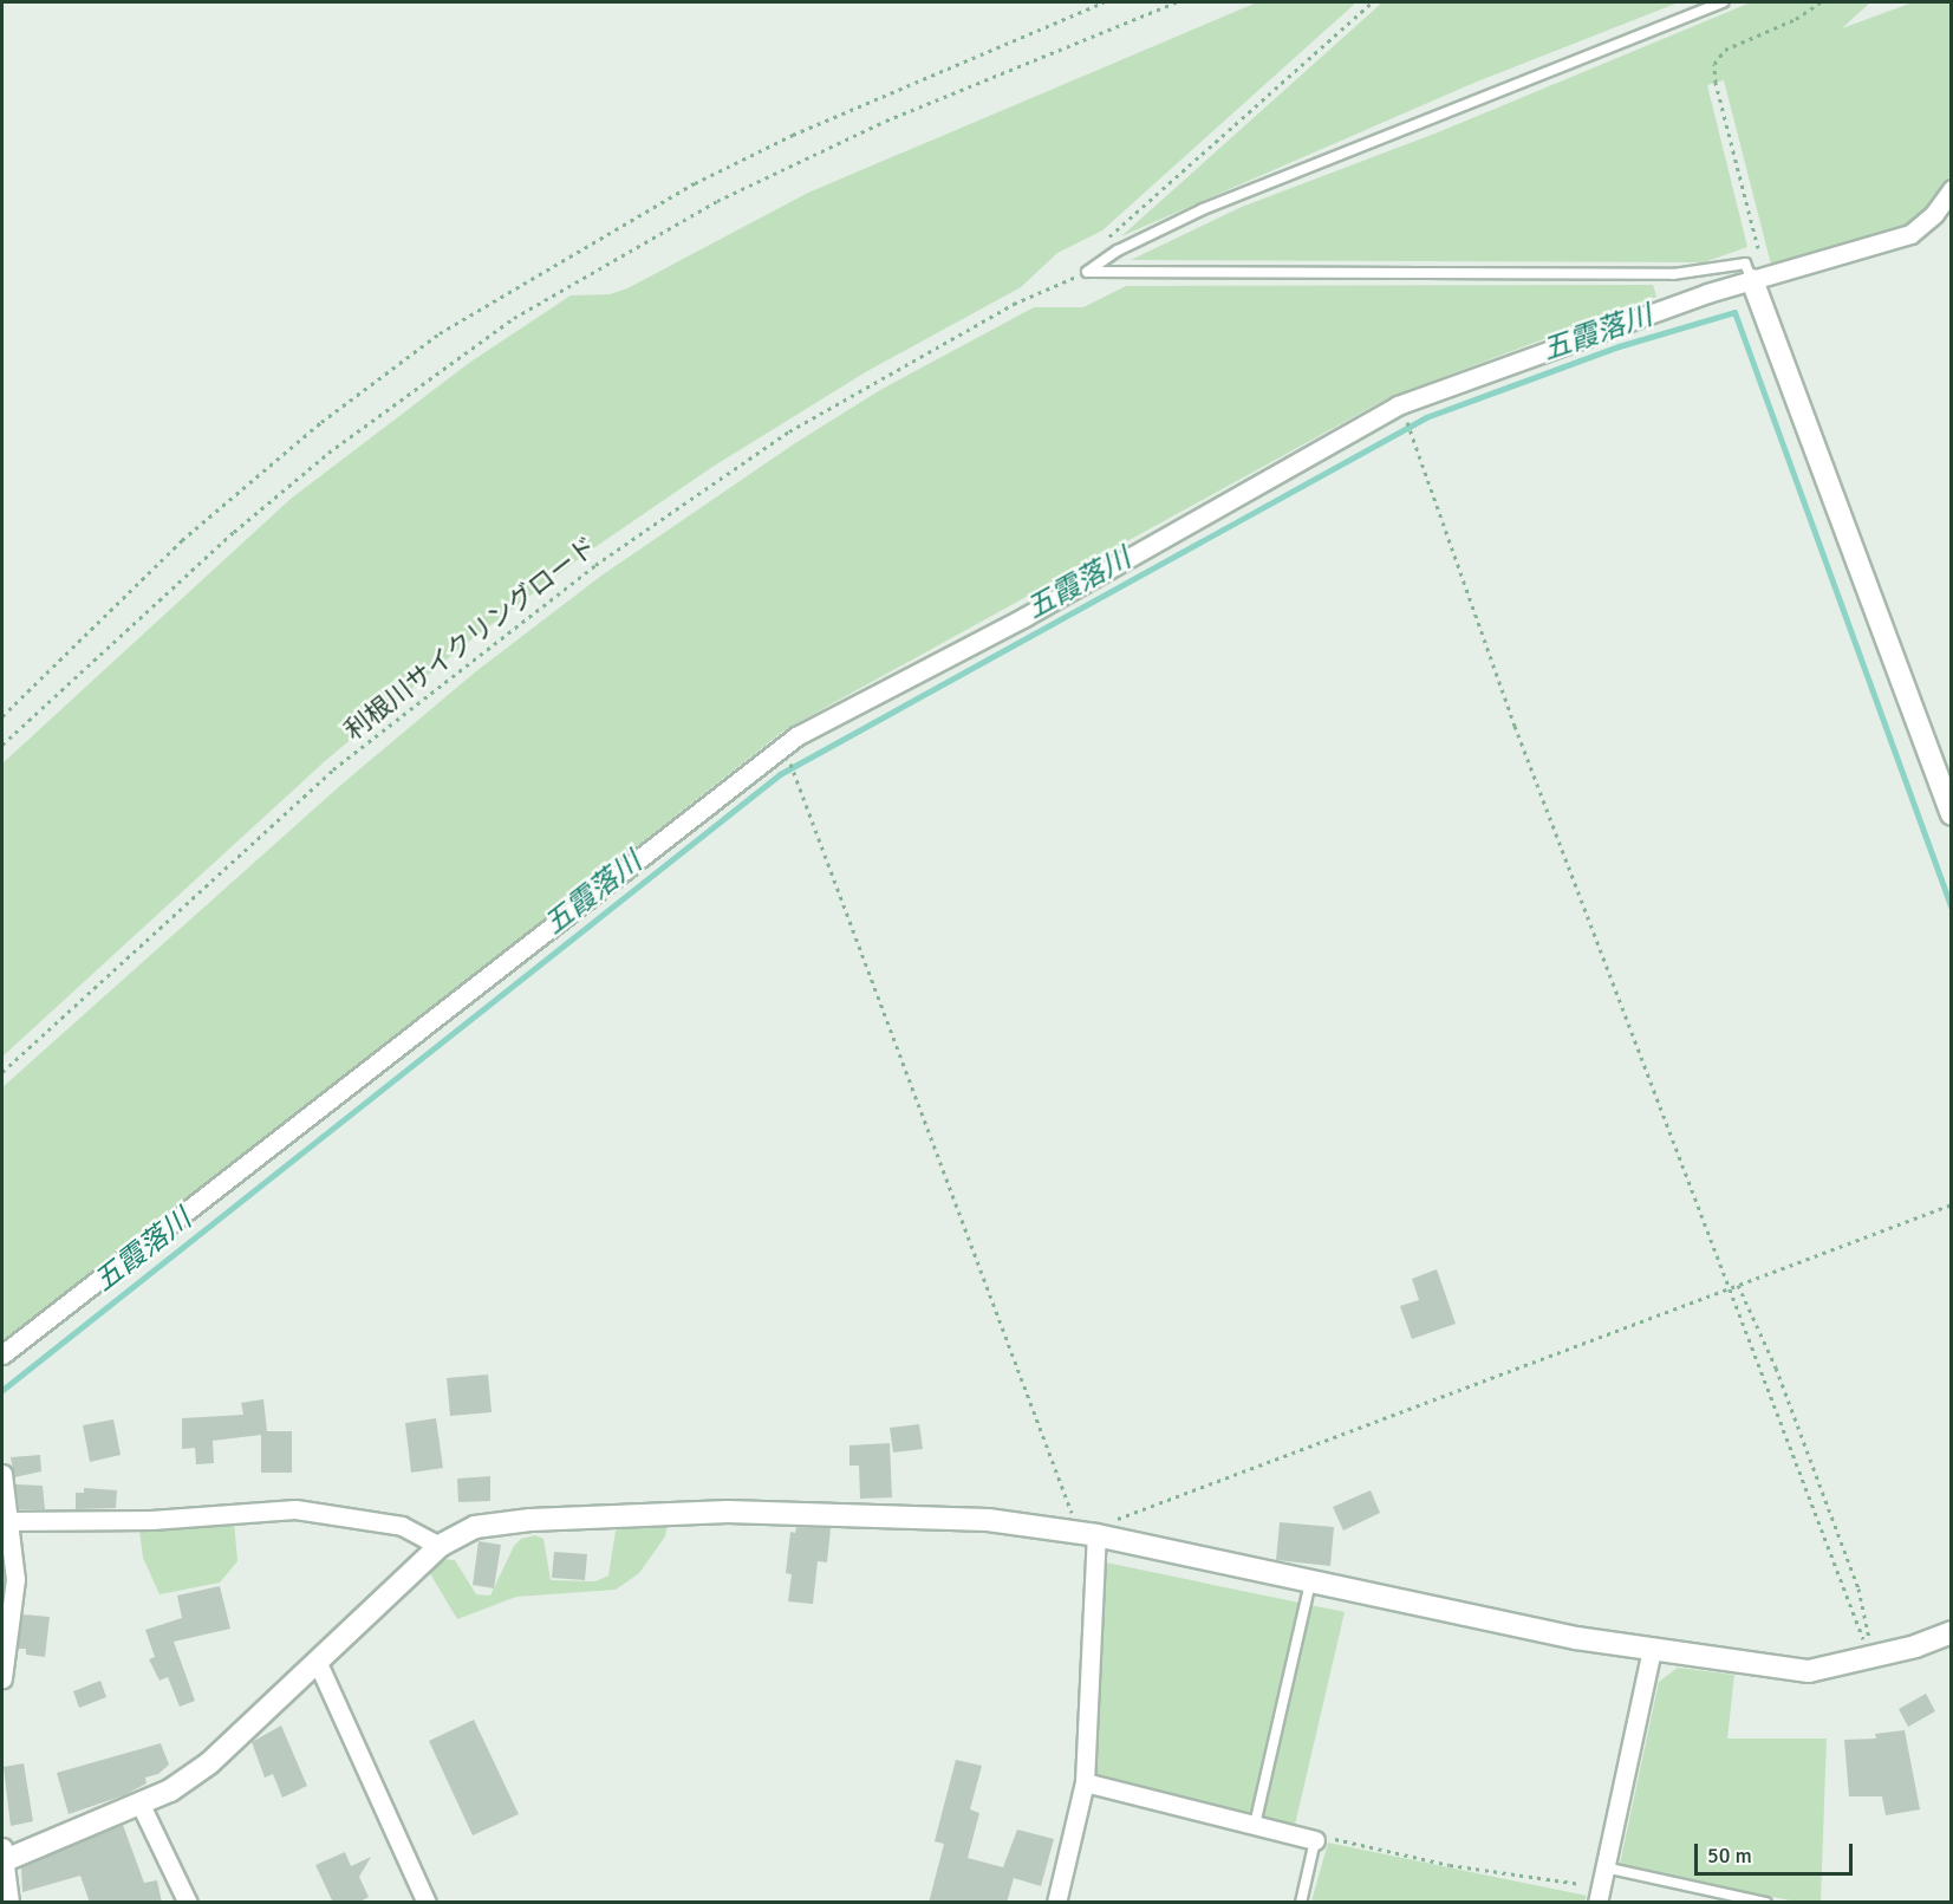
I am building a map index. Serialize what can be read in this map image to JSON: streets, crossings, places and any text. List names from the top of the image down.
{
  "streets": {
    "path": ["利根川サイクリングロード"]
  },
  "water": ["五霞落川"],
  "scale_bar": "50 m"
}
